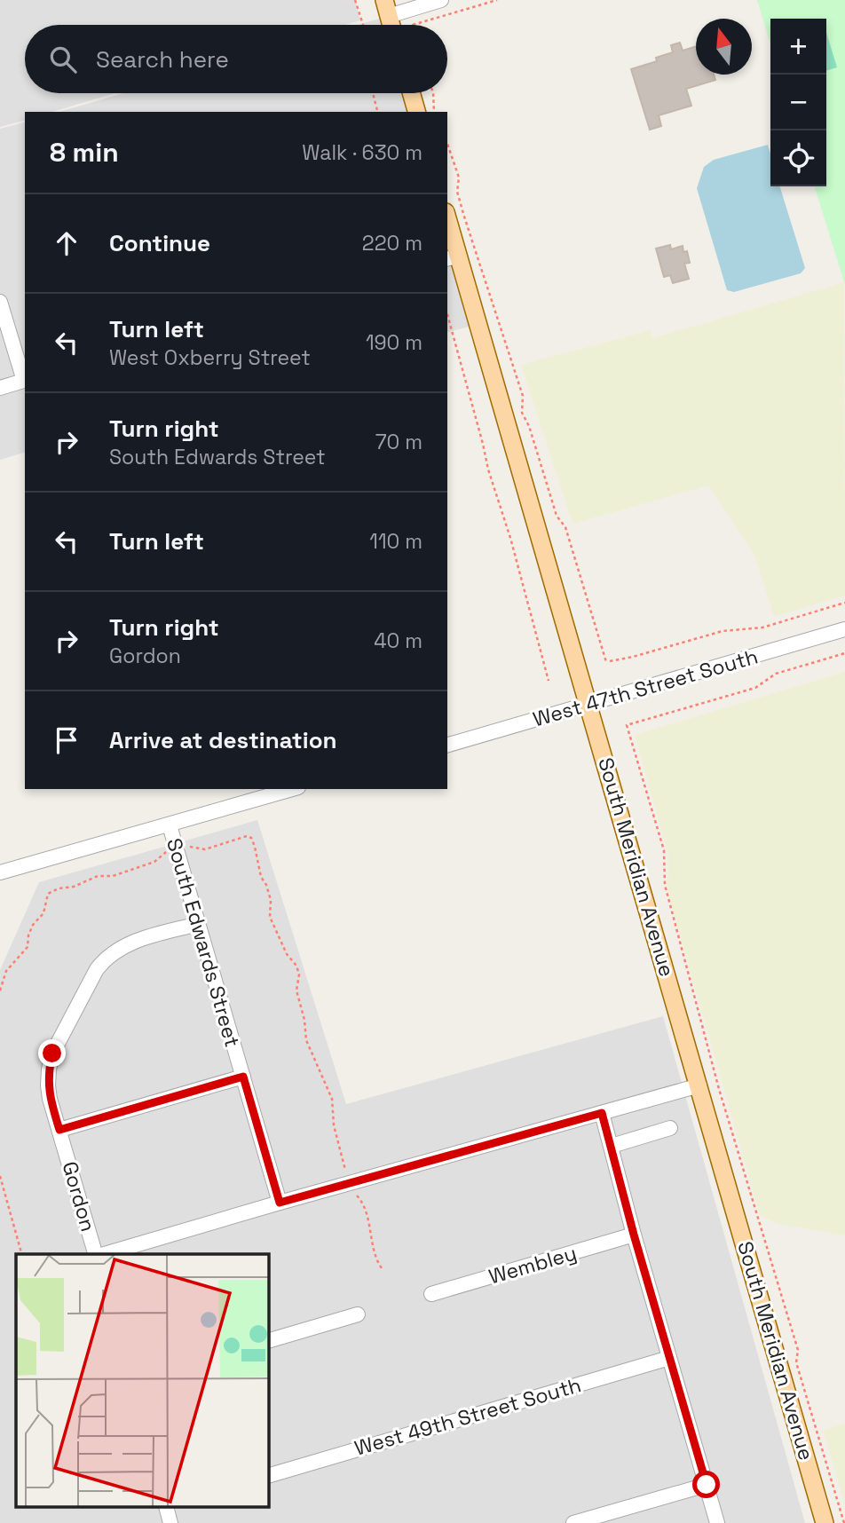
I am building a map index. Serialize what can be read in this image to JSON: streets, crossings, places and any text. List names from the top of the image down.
{
  "streets": {
    "main road": ["South Meridian Avenue"],
    "street": [
      "West 47th Street South",
      "South Edwards Street",
      "Gordon",
      "Wembley",
      "West 49th Street South"
    ]
  },
  "crossings": [
    ["West 47th Street South", "South Meridian Avenue"],
    ["South Edwards Street", "Gordon"]
  ],
  "north": "top",
  "page": {
    "map_buttons": ["+", "−"],
    "search": "Search here",
    "heading": ["8 min", "Walk · 630 m"],
    "list": [
      ["Continue", "220 m"],
      ["Turn left", "West Oxberry Street", "190 m"],
      ["Turn right", "South Edwards Street", "70 m"],
      ["Turn left", "110 m"],
      ["Turn right", "Gordon", "40 m"],
      "Arrive at destination"
    ]
  }
}
